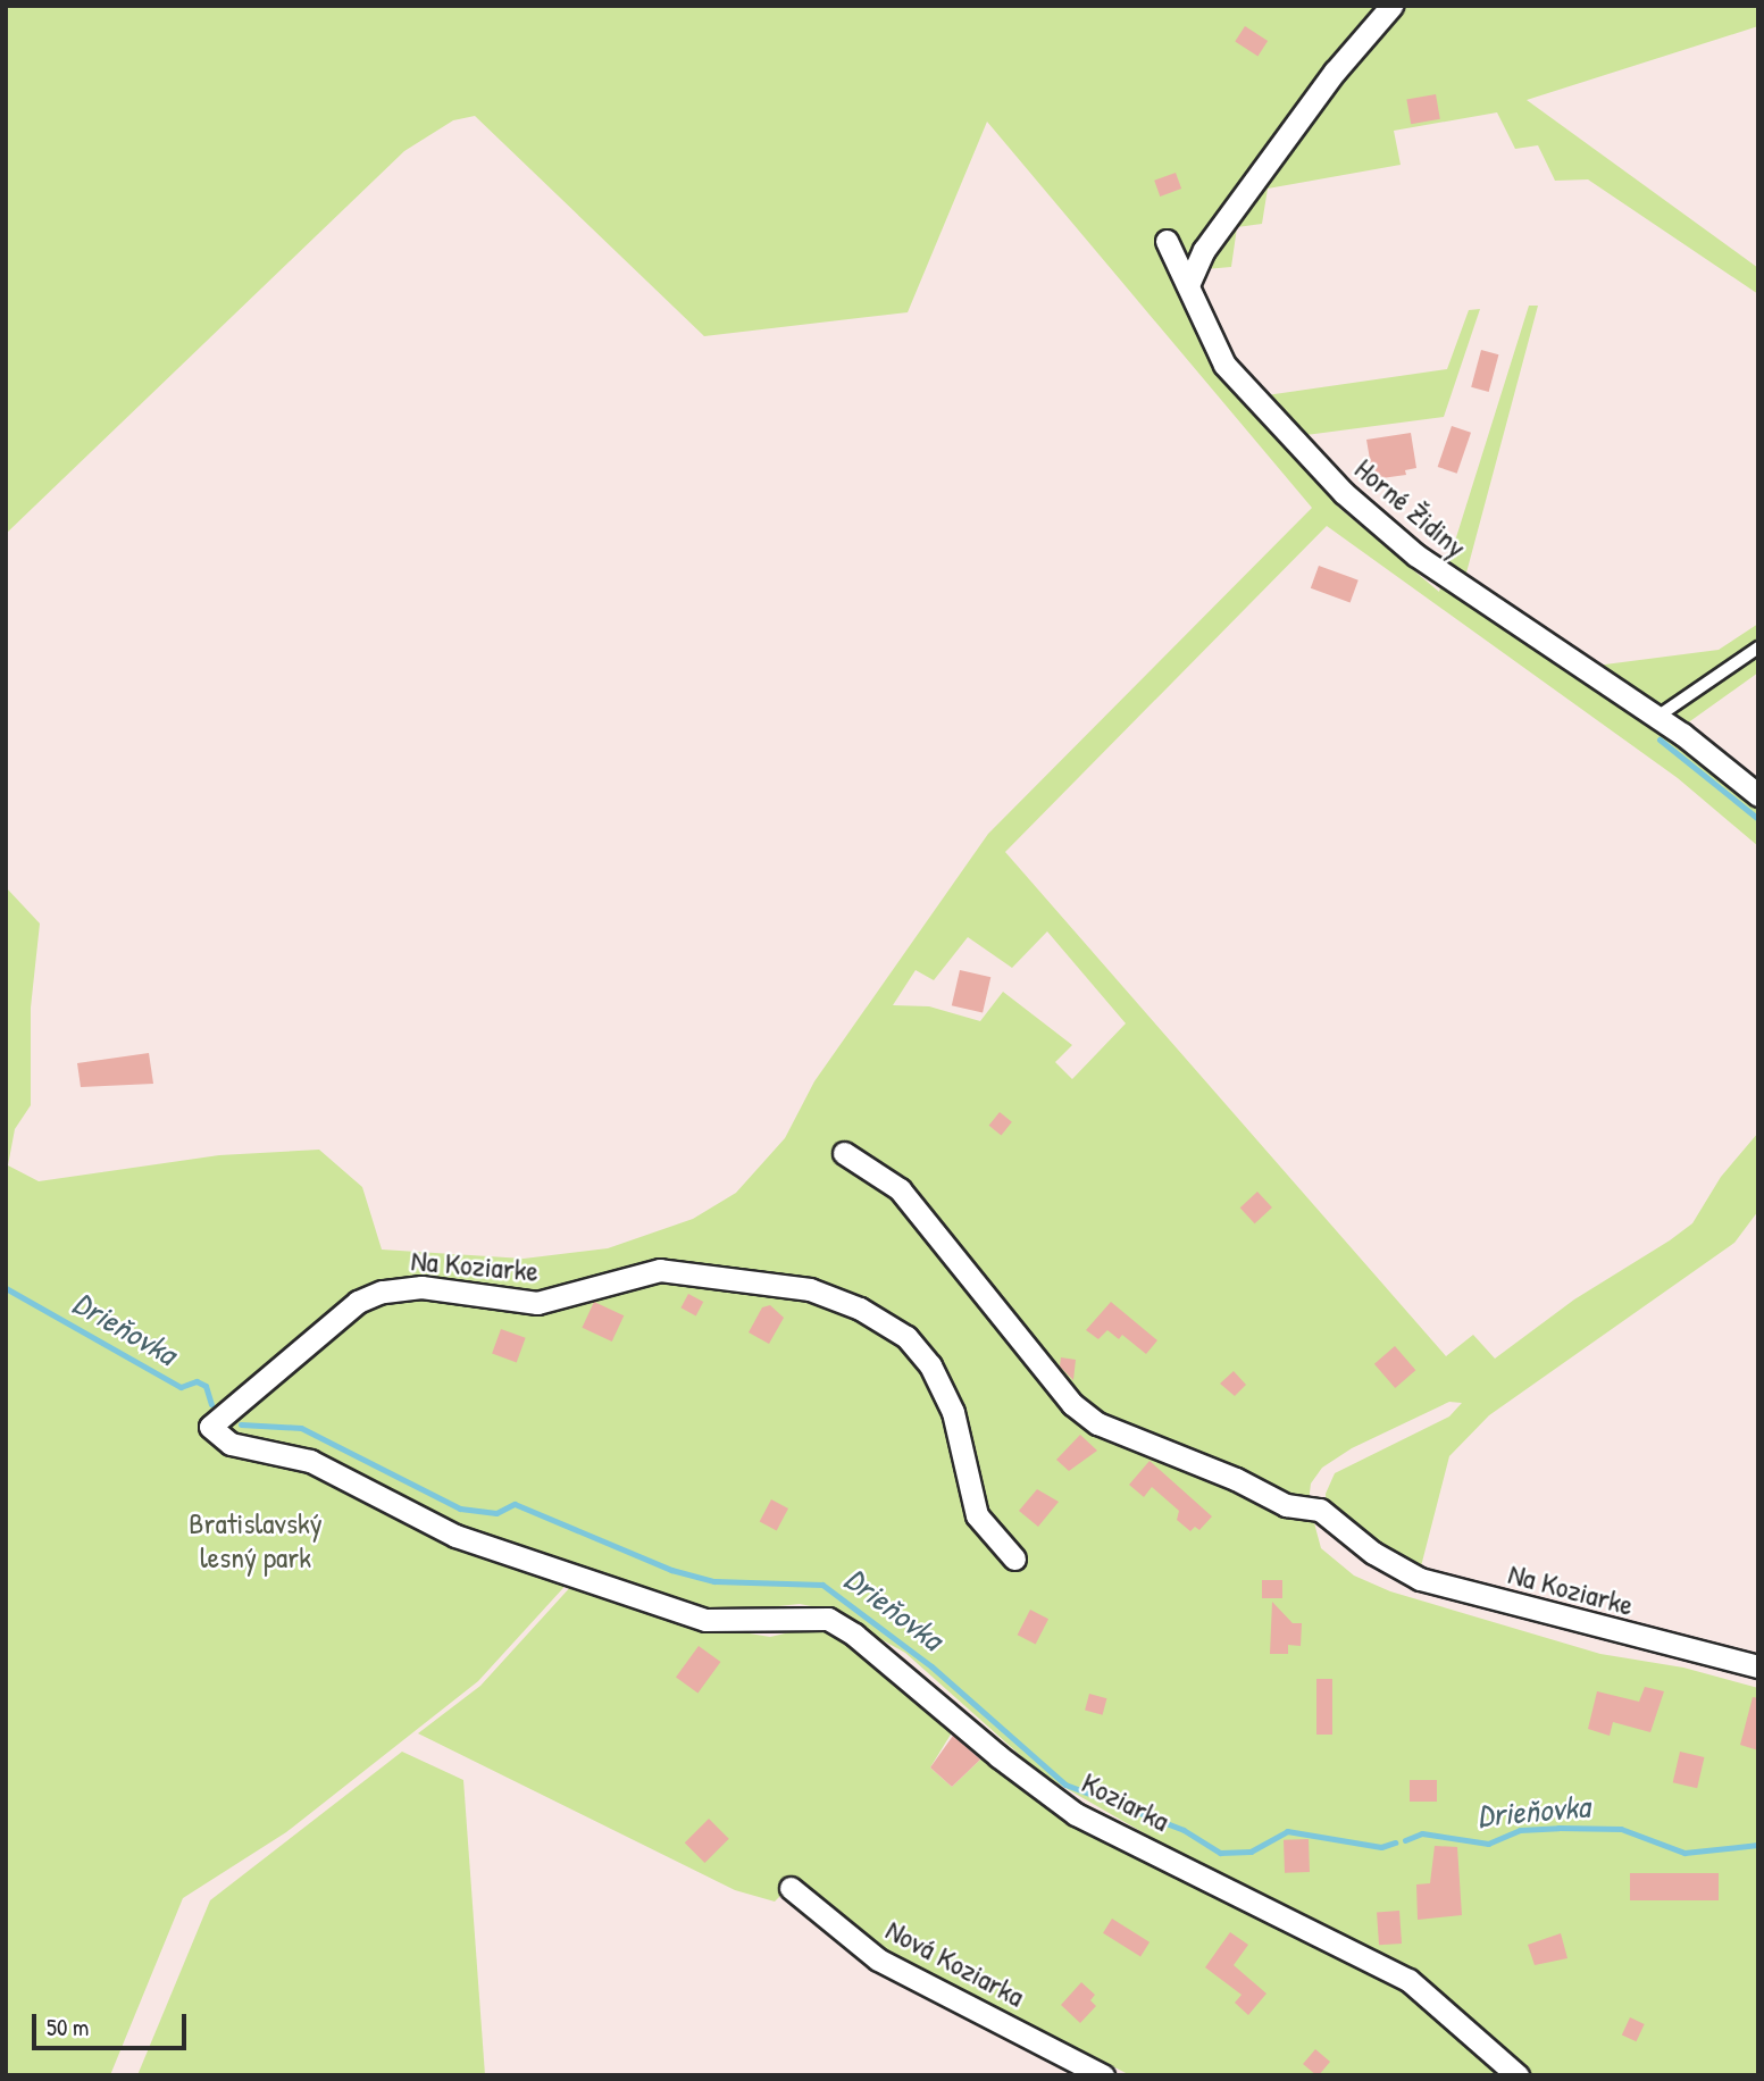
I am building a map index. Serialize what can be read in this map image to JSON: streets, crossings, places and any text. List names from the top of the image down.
{
  "streets": {
    "street": [
      "Horné Židiny",
      "Na Koziarke",
      "Koziarka",
      "Nová Koziarka"
    ]
  },
  "crossings": [
    ["Na Koziarke", "Koziarka"]
  ],
  "water": ["Drieňovka"],
  "parks": ["Bratislavský lesný park"],
  "scale_bar": "50 m"
}
